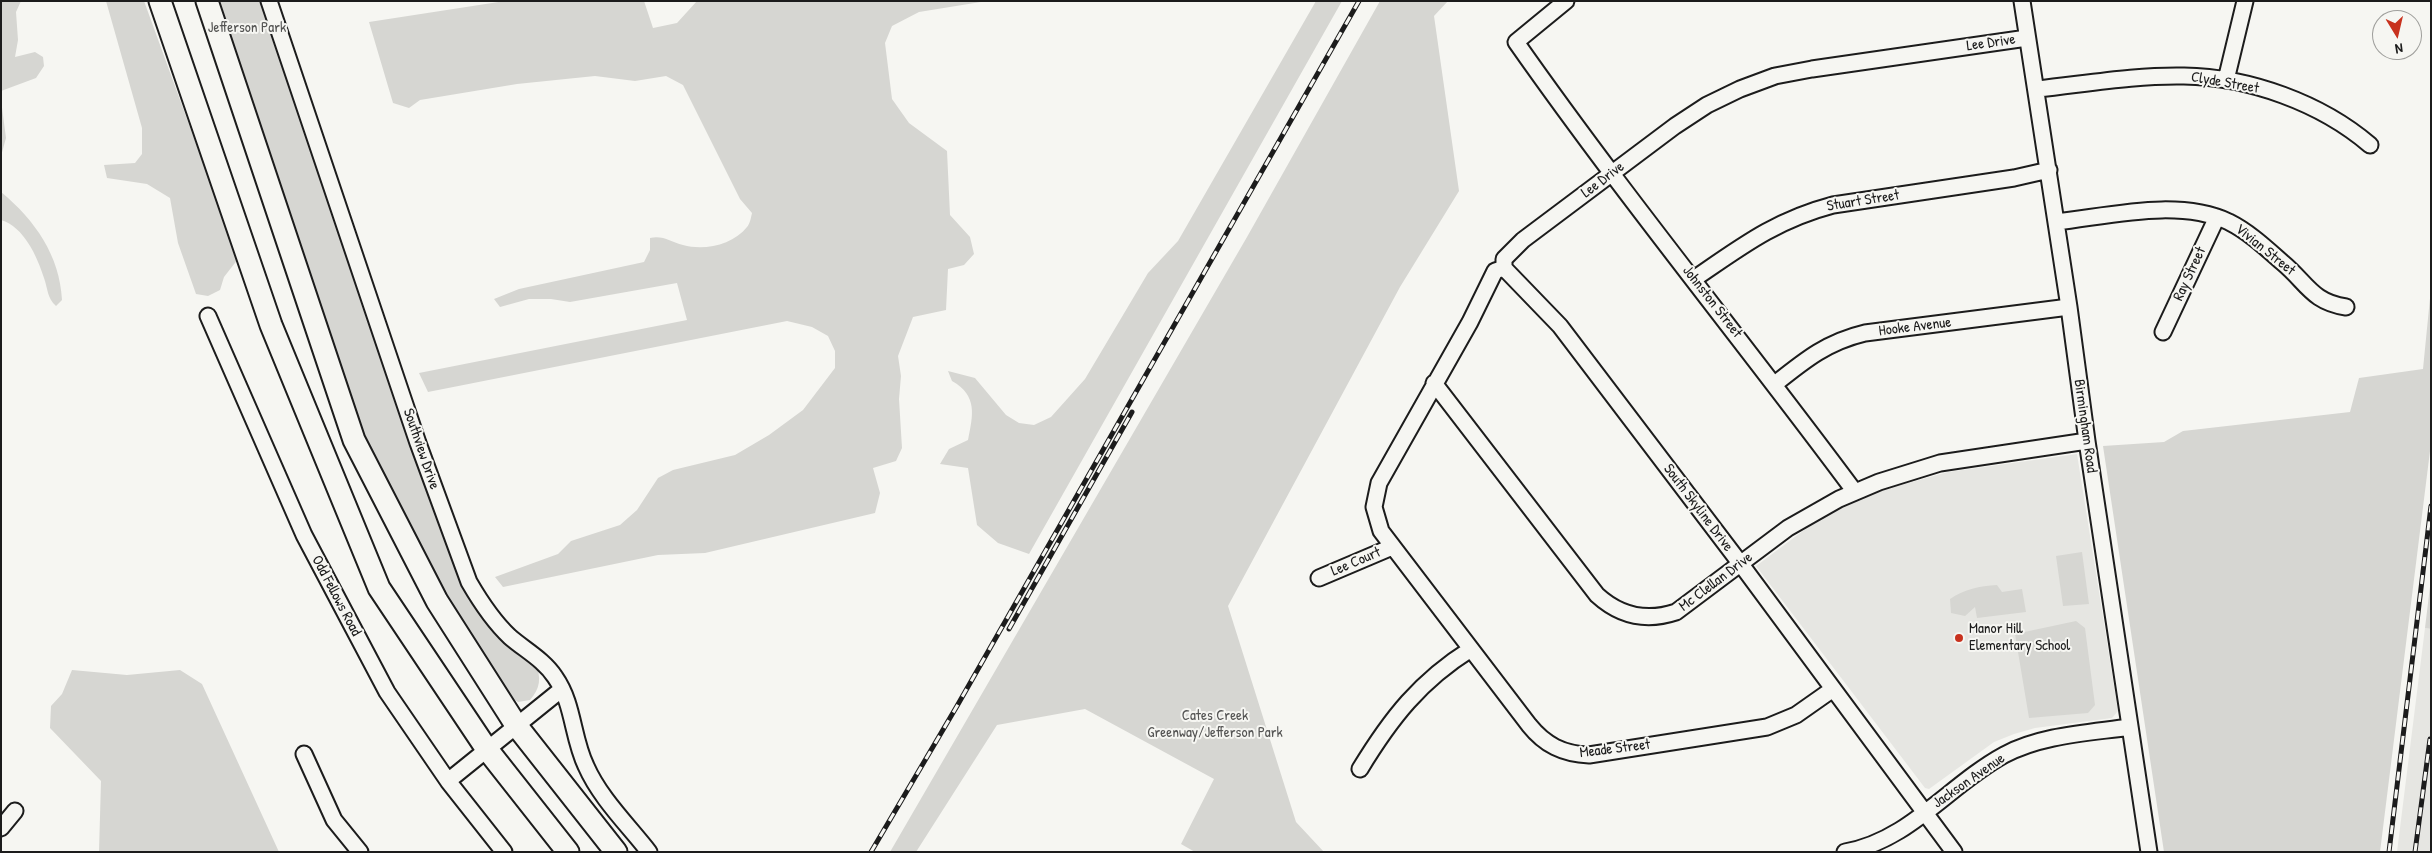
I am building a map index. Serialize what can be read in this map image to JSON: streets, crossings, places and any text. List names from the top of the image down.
{
  "streets": {
    "street": [
      "Lee Drive",
      "Clyde Street",
      "Stuart Street",
      "Vivian Street",
      "Ray Street",
      "Johnston Street",
      "Hooke Avenue",
      "Birmingham Road",
      "Southview Drive",
      "South Skyline Drive",
      "Lee Court",
      "Mc Clellan Drive",
      "Odd Fellows Road",
      "Meade Street",
      "Jackson Avenue"
    ]
  },
  "crossings": [
    ["Lee Drive", "Johnston Street"],
    ["Lee Drive", "Birmingham Road"],
    ["Lee Drive", "South Skyline Drive"],
    ["Lee Drive", "Lee Court"],
    ["Lee Drive", "Mc Clellan Drive"],
    ["Lee Drive", "Meade Street"],
    ["Clyde Street", "Birmingham Road"],
    ["Stuart Street", "Johnston Street"],
    ["Stuart Street", "Birmingham Road"],
    ["Vivian Street", "Ray Street"],
    ["Vivian Street", "Birmingham Road"],
    ["Johnston Street", "Hooke Avenue"],
    ["Johnston Street", "Mc Clellan Drive"],
    ["Hooke Avenue", "Birmingham Road"],
    ["Birmingham Road", "Mc Clellan Drive"],
    ["Birmingham Road", "Jackson Avenue"],
    ["South Skyline Drive", "Mc Clellan Drive"],
    ["South Skyline Drive", "Meade Street"],
    ["South Skyline Drive", "Jackson Avenue"],
    ["Lee Court", "Meade Street"]
  ],
  "parks": ["Jefferson Park", "Cates Creek Greenway/Jefferson Park"],
  "places": ["Manor Hill Elementary School"],
  "north": "bottom"
}
